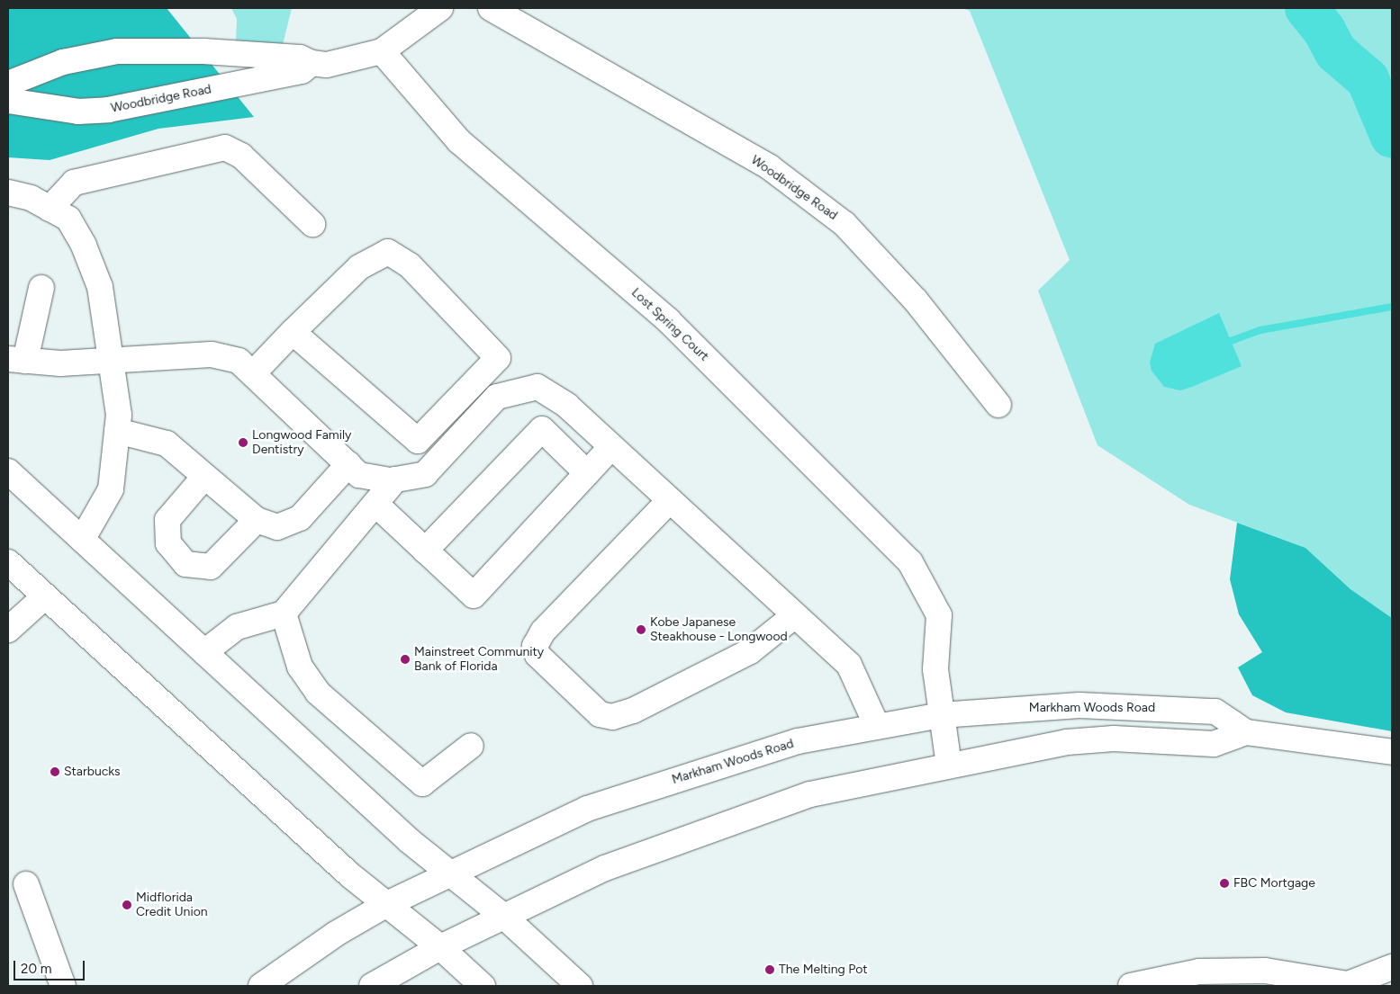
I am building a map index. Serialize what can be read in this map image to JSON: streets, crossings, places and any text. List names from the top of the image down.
{
  "streets": {
    "main road": ["Woodbridge Road", "Lost Spring Court", "Markham Woods Road"]
  },
  "crossings": [
    ["Woodbridge Road", "Lost Spring Court"],
    ["Lost Spring Court", "Markham Woods Road"]
  ],
  "places": [
    "Longwood Family Dentistry",
    "Kobe Japanese Steakhouse - Longwood",
    "Mainstreet Community Bank of Florida",
    "Starbucks",
    "FBC Mortgage",
    "Midflorida Credit Union",
    "The Melting Pot"
  ],
  "scale_bar": "20 m"
}
